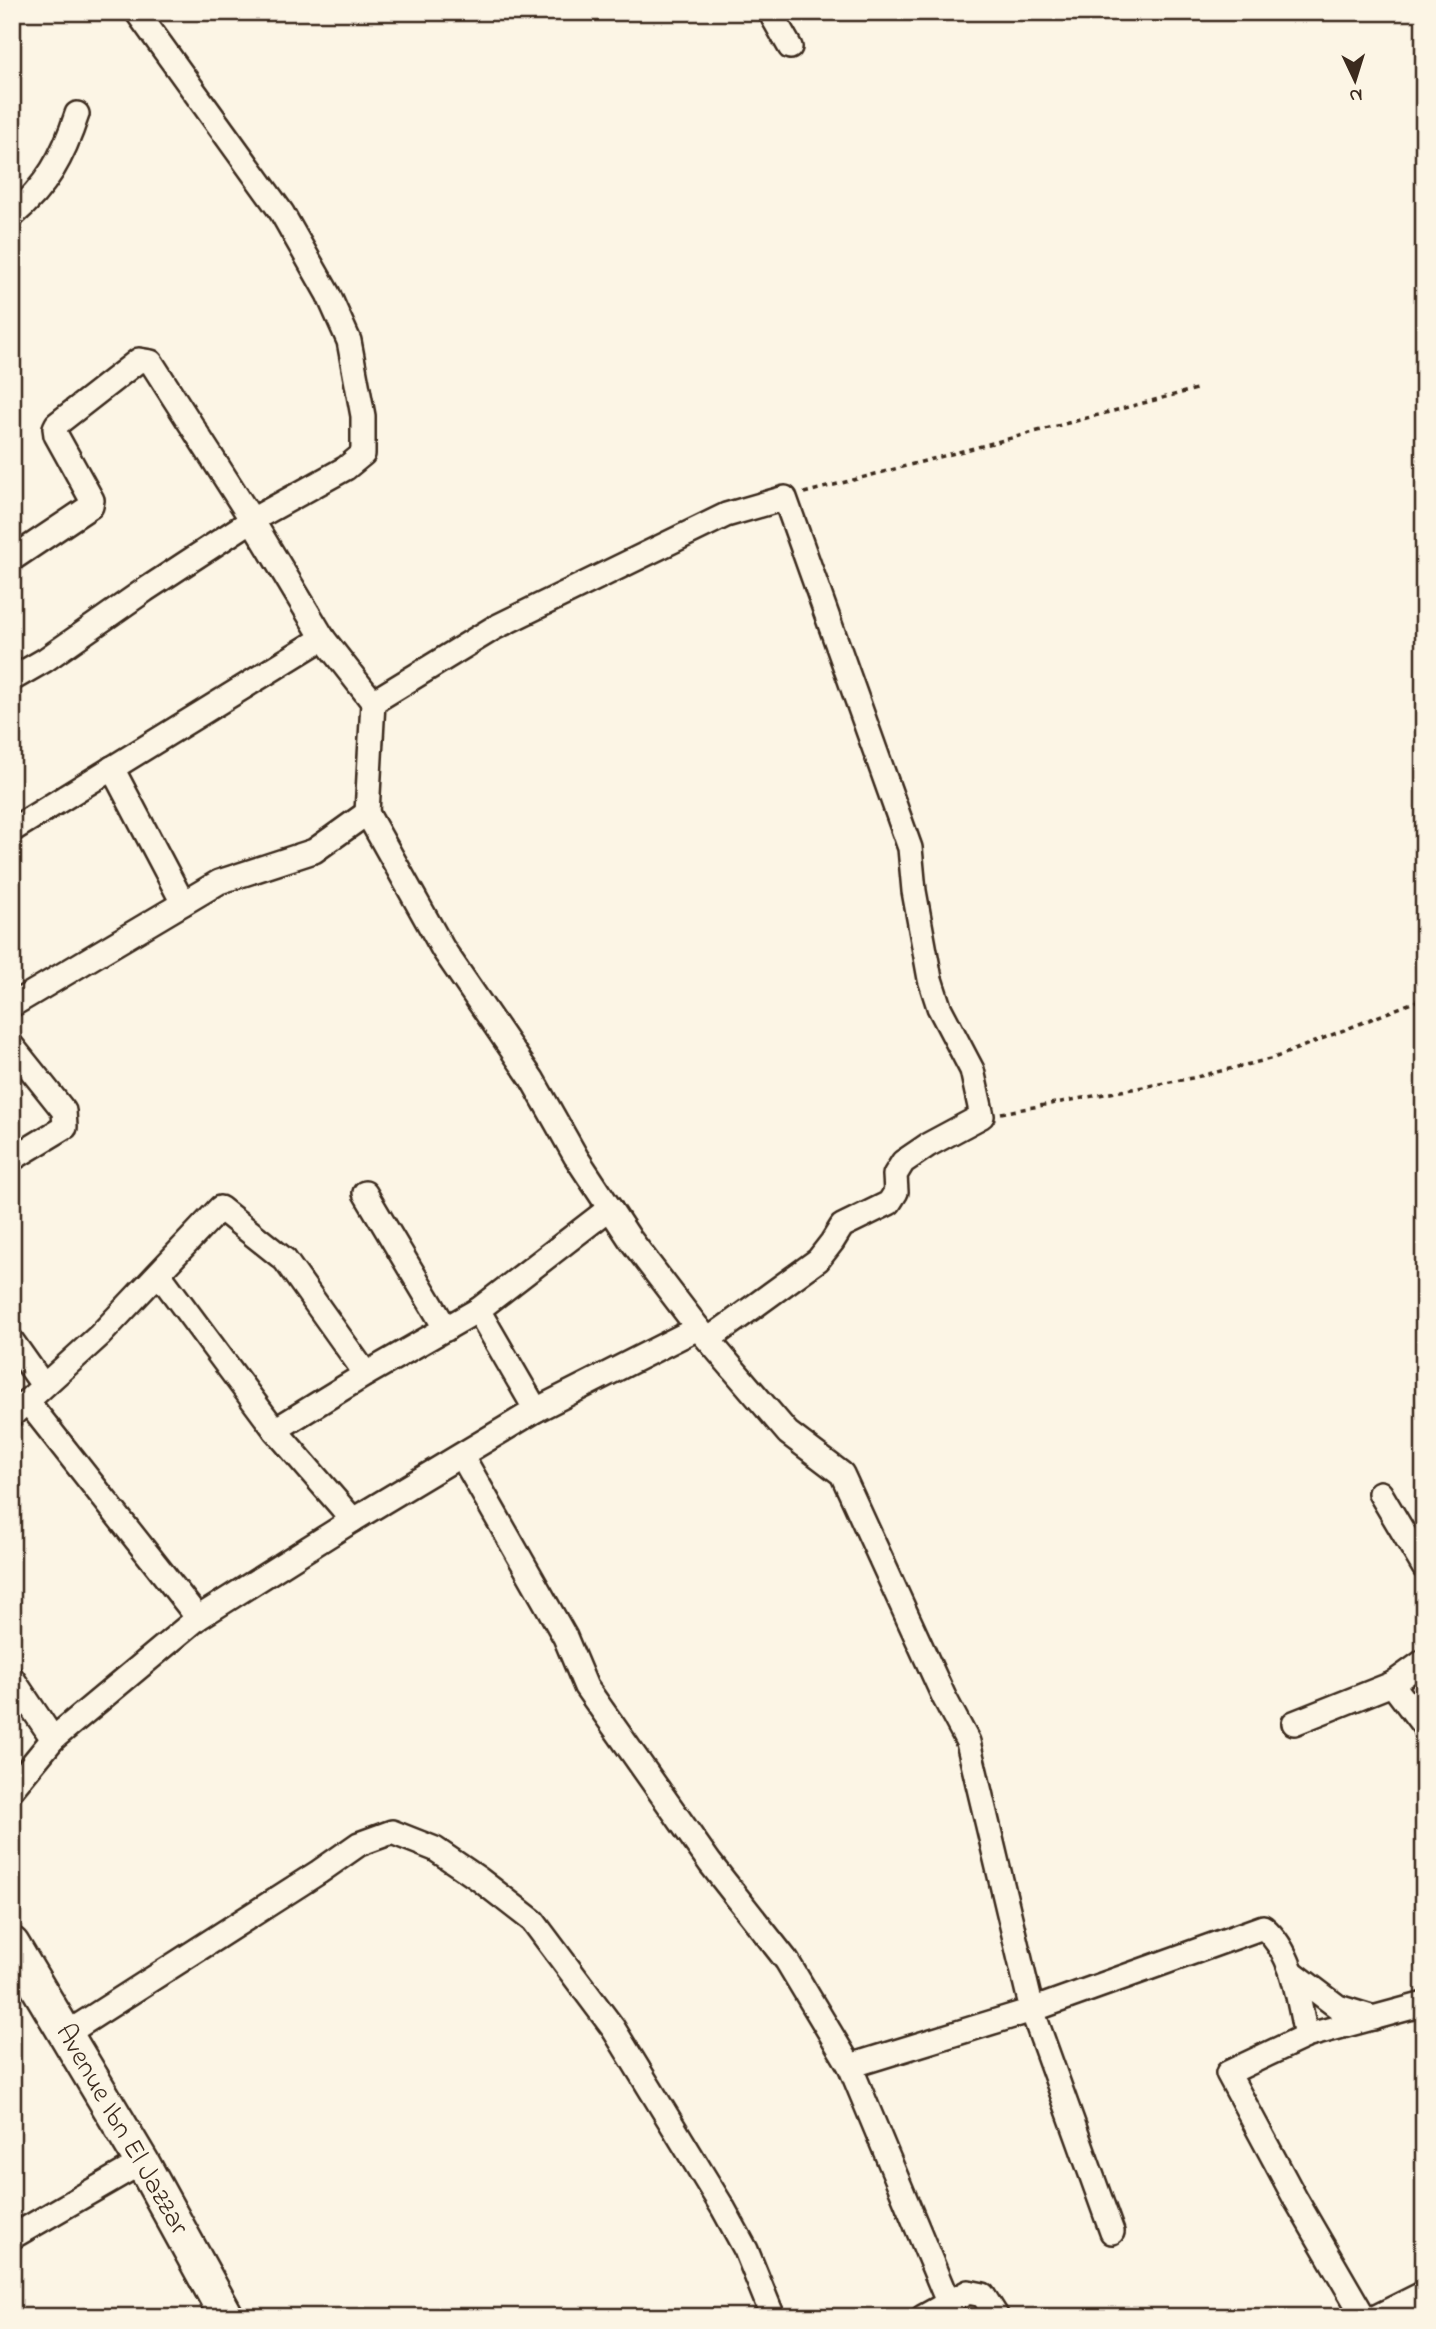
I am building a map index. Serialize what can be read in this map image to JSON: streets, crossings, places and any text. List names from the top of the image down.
{
  "streets": {
    "main road": ["Avenue Ibn El Jazzar"]
  },
  "north": "bottom"
}
